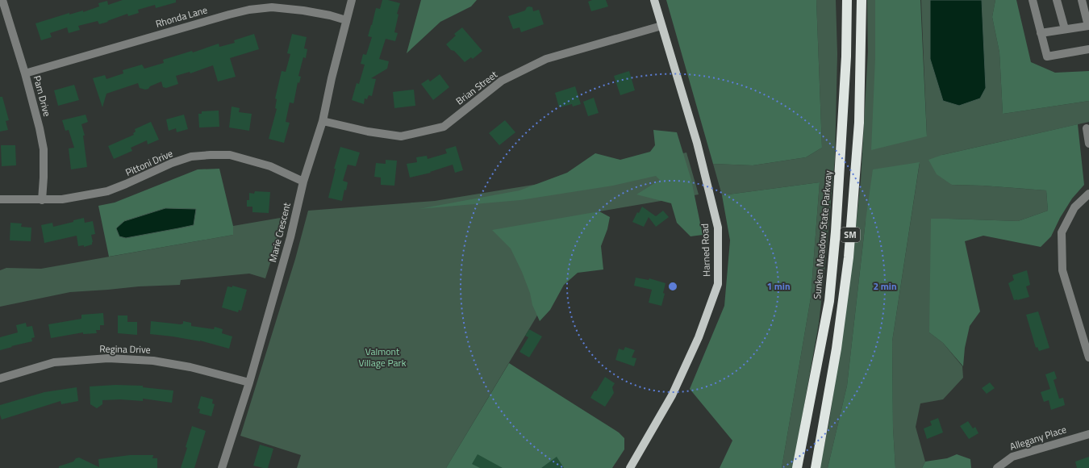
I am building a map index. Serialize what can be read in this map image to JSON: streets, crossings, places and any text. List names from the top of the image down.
{
  "streets": {
    "highway": ["Sunken Meadow State Parkway", "SM"],
    "main road": ["Harned Road"],
    "street": [
      "Rhonda Lane",
      "Brian Street",
      "Pam Drive",
      "Pittoni Drive",
      "Marie Crescent",
      "Regina Drive",
      "Allegany Place"
    ]
  },
  "crossings": [
    ["Rhonda Lane", "Pam Drive"],
    ["Rhonda Lane", "Marie Crescent"],
    ["Brian Street", "Marie Crescent"],
    ["Brian Street", "Harned Road"],
    ["Pam Drive", "Pittoni Drive"],
    ["Pittoni Drive", "Marie Crescent"],
    ["Marie Crescent", "Regina Drive"]
  ],
  "parks": ["Valmont Village Park"],
  "rings": ["1 min", "2 min"]
}
